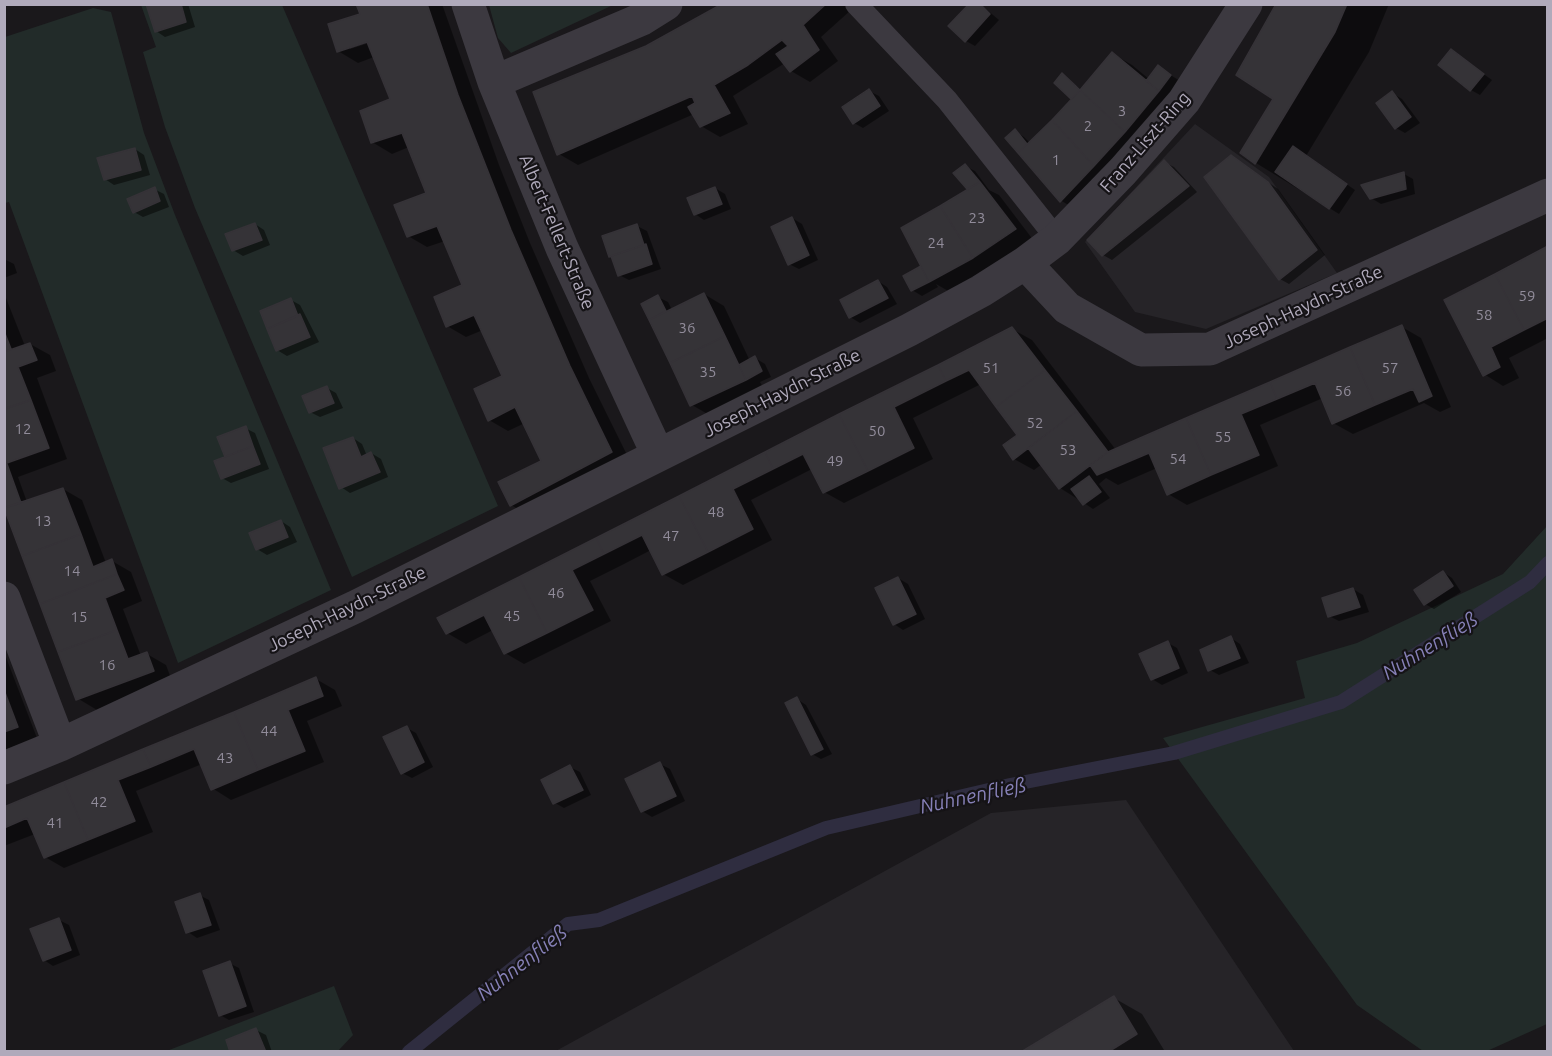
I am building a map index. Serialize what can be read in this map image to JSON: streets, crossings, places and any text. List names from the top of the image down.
{
  "streets": {
    "street": ["Franz-Liszt-Ring", "Albert-Fellert-Straße", "Joseph-Haydn-Straße"]
  },
  "crossings": [
    ["Franz-Liszt-Ring", "Joseph-Haydn-Straße"],
    ["Albert-Fellert-Straße", "Joseph-Haydn-Straße"]
  ],
  "water": ["Nuhnenfließ"],
  "house_numbers": [
    "3",
    "2",
    "1",
    "23",
    "24",
    "59",
    "58",
    "36",
    "51",
    "57",
    "35",
    "56",
    "52",
    "12",
    "50",
    "55",
    "53",
    "54",
    "49",
    "48",
    "13",
    "47",
    "14",
    "46",
    "45",
    "15",
    "16",
    "44",
    "43",
    "42",
    "41"
  ]
}
